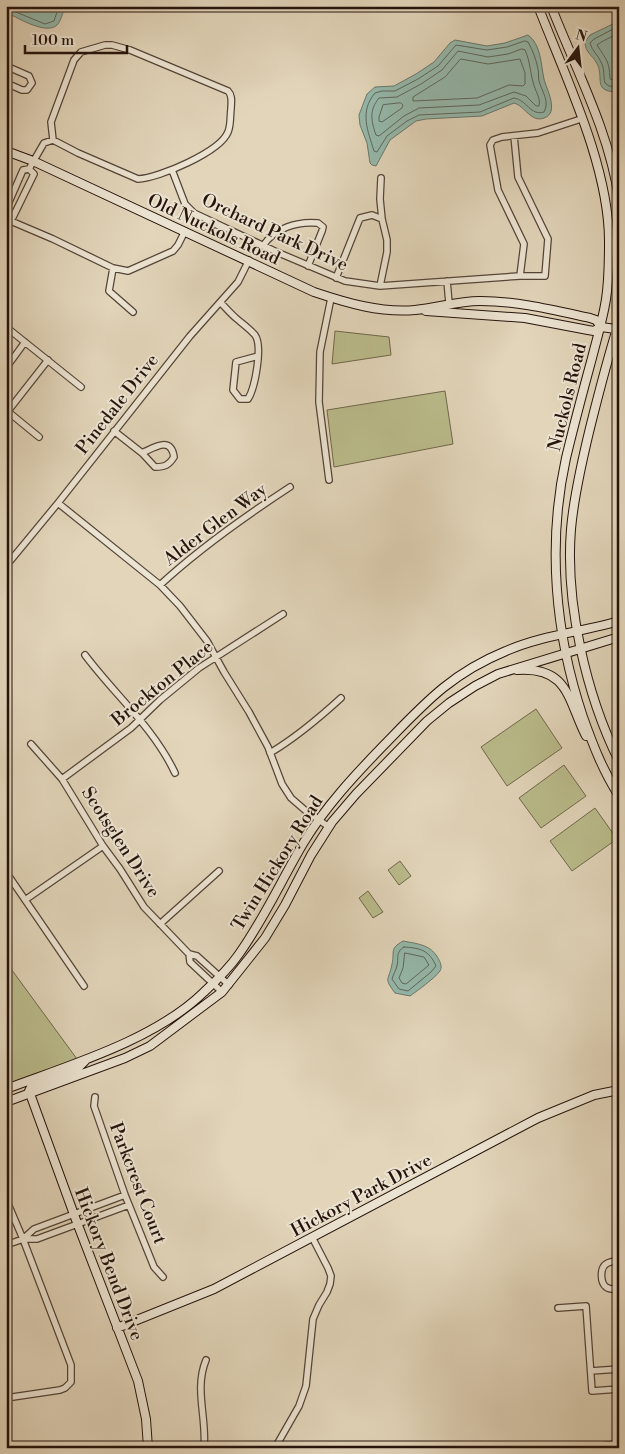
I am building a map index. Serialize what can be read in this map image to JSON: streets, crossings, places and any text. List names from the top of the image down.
{
  "streets": {
    "main road": [
      "Old Nuckols Road",
      "Nuckols Road",
      "Twin Hickory Road",
      "Hickory Park Drive",
      "Hickory Bend Drive"
    ],
    "street": [
      "Orchard Park Drive",
      "Pinedale Drive",
      "Alder Glen Way",
      "Brockton Place",
      "Scotsglen Drive",
      "Parkcrest Court"
    ]
  },
  "crossings": [
    ["Old Nuckols Road", "Nuckols Road"],
    ["Old Nuckols Road", "Pinedale Drive"],
    ["Nuckols Road", "Twin Hickory Road"],
    ["Brockton Place", "Scotsglen Drive"],
    ["Scotsglen Drive", "Twin Hickory Road"],
    ["Twin Hickory Road", "Hickory Bend Drive"],
    ["Hickory Park Drive", "Hickory Bend Drive"]
  ],
  "scale_bar": "100 m",
  "north": "top"
}
